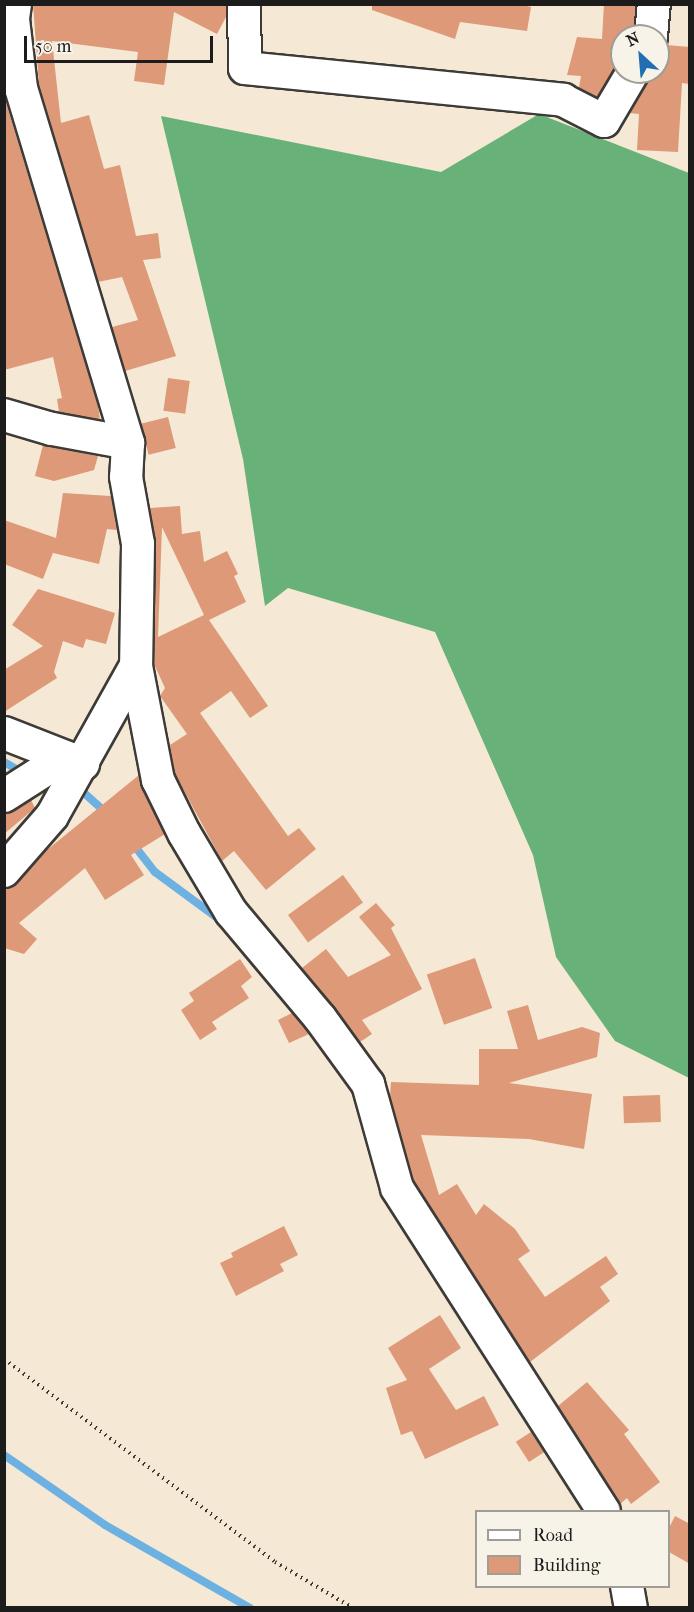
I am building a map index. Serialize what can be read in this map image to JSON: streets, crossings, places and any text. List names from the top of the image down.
{
  "legend": ["Road", "Building"],
  "scale_bar": "50 m",
  "north": "top left"
}
